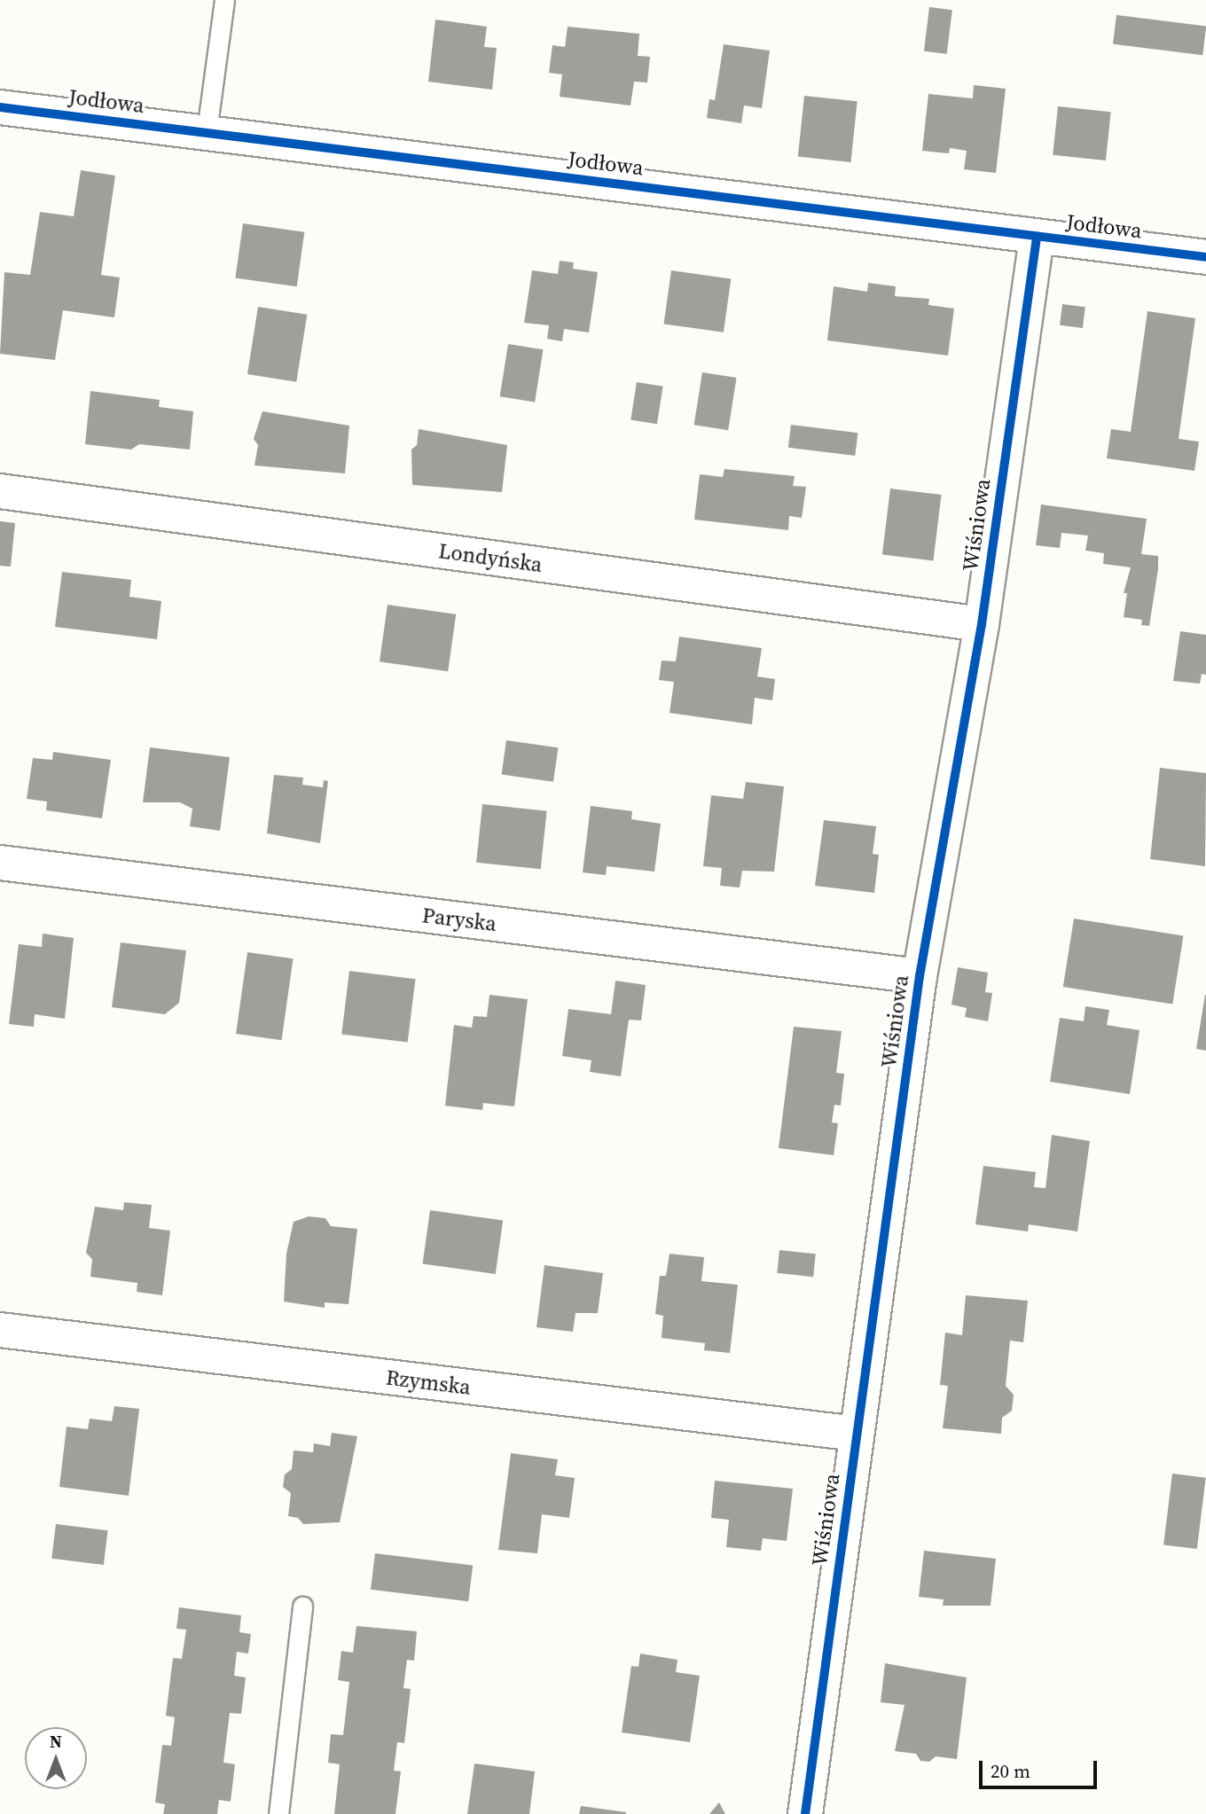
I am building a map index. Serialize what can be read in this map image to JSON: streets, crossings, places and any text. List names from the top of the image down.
{
  "streets": {
    "street": [
      "Jodłowa",
      "Wiśniowa",
      "Londyńska",
      "Paryska",
      "Rzymska"
    ]
  },
  "crossings": [
    ["Jodłowa", "Wiśniowa"],
    ["Wiśniowa", "Londyńska"],
    ["Wiśniowa", "Paryska"],
    ["Wiśniowa", "Rzymska"]
  ],
  "scale_bar": "20 m",
  "north": "top"
}
